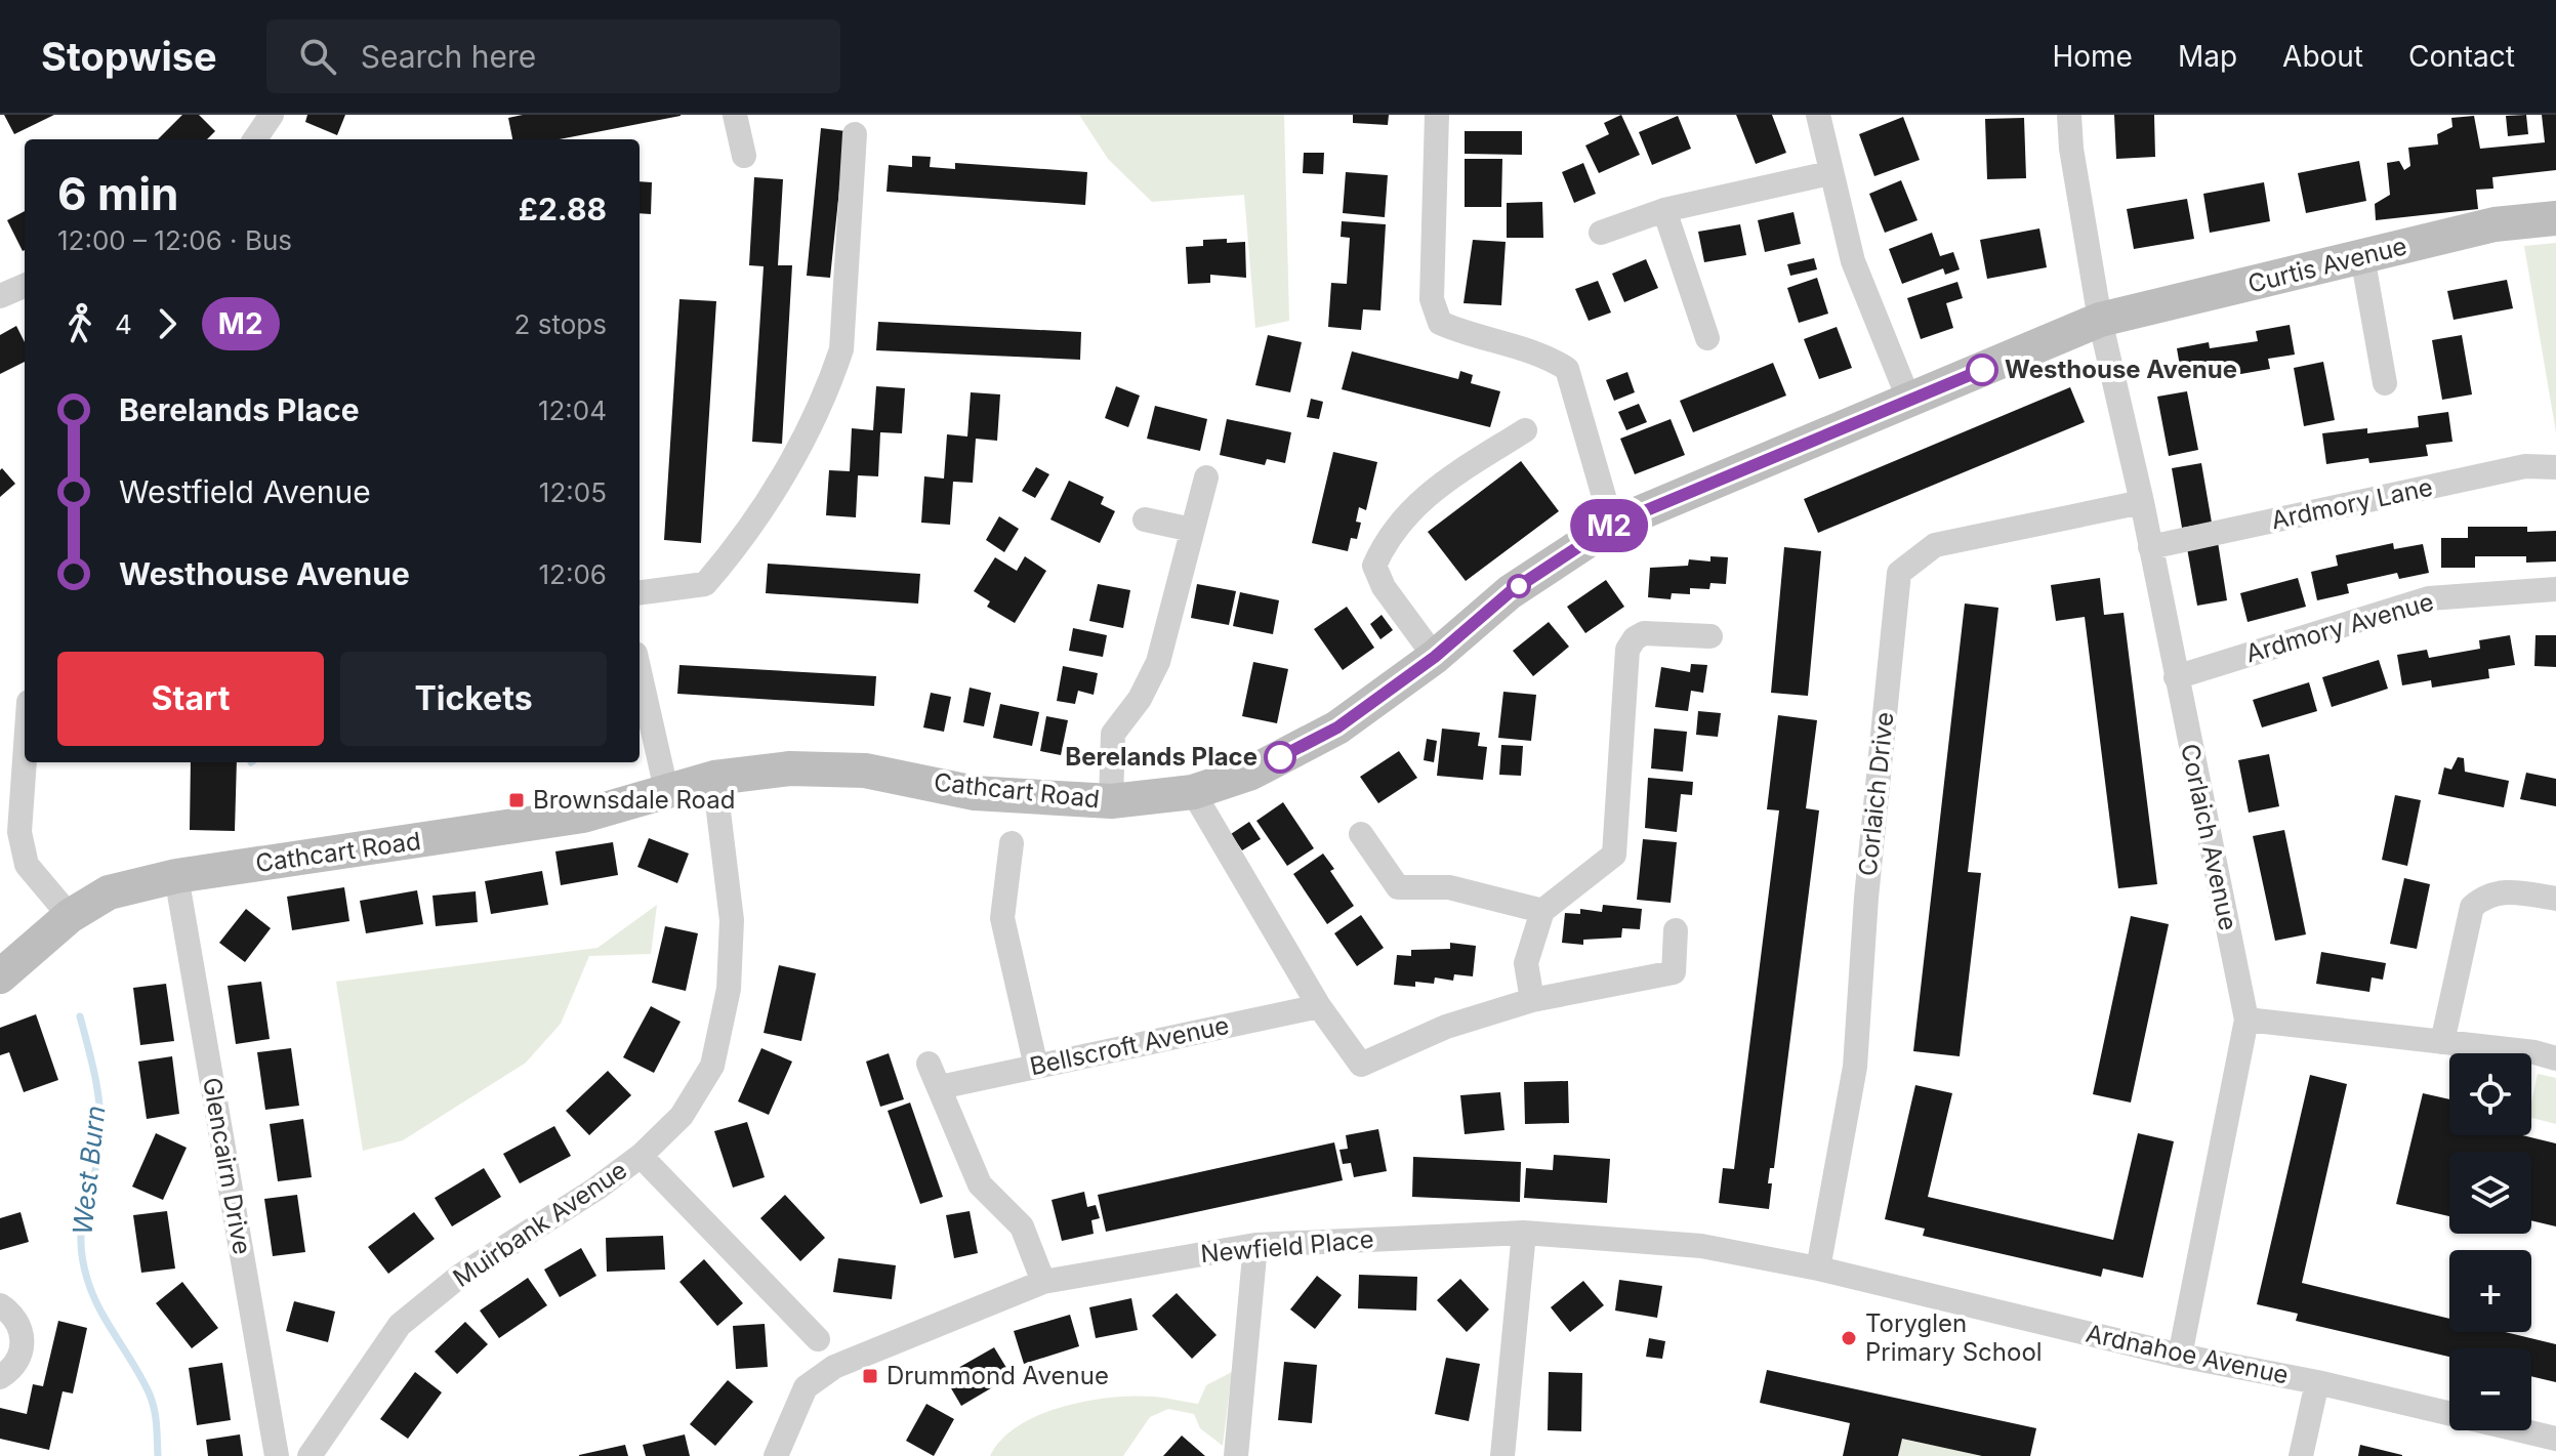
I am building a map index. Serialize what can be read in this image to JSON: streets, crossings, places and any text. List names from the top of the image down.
{
  "streets": {
    "street": [
      "Curtis Avenue",
      "Ardmory Lane",
      "Ardmory Avenue",
      "Cathcart Road",
      "Corlaich Drive",
      "Corlaich Avenue",
      "Bellscroft Avenue",
      "Glencairn Drive",
      "Muirbank Avenue",
      "Newfield Place",
      "Ardnahoe Avenue"
    ]
  },
  "crossings": [
    ["Curtis Avenue", "Cathcart Road"],
    ["Curtis Avenue", "Corlaich Avenue"],
    ["Ardmory Lane", "Corlaich Avenue"],
    ["Ardmory Avenue", "Corlaich Avenue"],
    ["Cathcart Road", "Corlaich Avenue"],
    ["Cathcart Road", "Glencairn Drive"],
    ["Cathcart Road", "Muirbank Avenue"],
    ["Corlaich Drive", "Corlaich Avenue"],
    ["Corlaich Drive", "Newfield Place"],
    ["Corlaich Drive", "Ardnahoe Avenue"],
    ["Corlaich Avenue", "Ardnahoe Avenue"],
    ["Newfield Place", "Ardnahoe Avenue"]
  ],
  "water": ["West Burn"],
  "places": {
    "other": ["Westhouse Avenue", "Berelands Place", "Toryglen Primary School"],
    "transit": ["Brownsdale Road", "Drummond Avenue"]
  },
  "lines": ["bus line M2"],
  "page": {
    "header": "Stopwise",
    "search": "Search here",
    "nav": [
      "Home",
      "Map",
      "About",
      "Contact"
    ],
    "on_map": "M2",
    "heading": ["6 min", "12:00 – 12:06 · Bus", "£2.88"],
    "legs": ["4", "M2", "2 stops"],
    "list": [
      {
        "name": "Berelands Place",
        "value": "12:04"
      },
      {
        "name": "Westfield Avenue",
        "value": "12:05"
      },
      {
        "name": "Westhouse Avenue",
        "value": "12:06"
      }
    ],
    "buttons": ["Start", "Tickets"],
    "map_buttons": ["+", "−"]
  }
}
